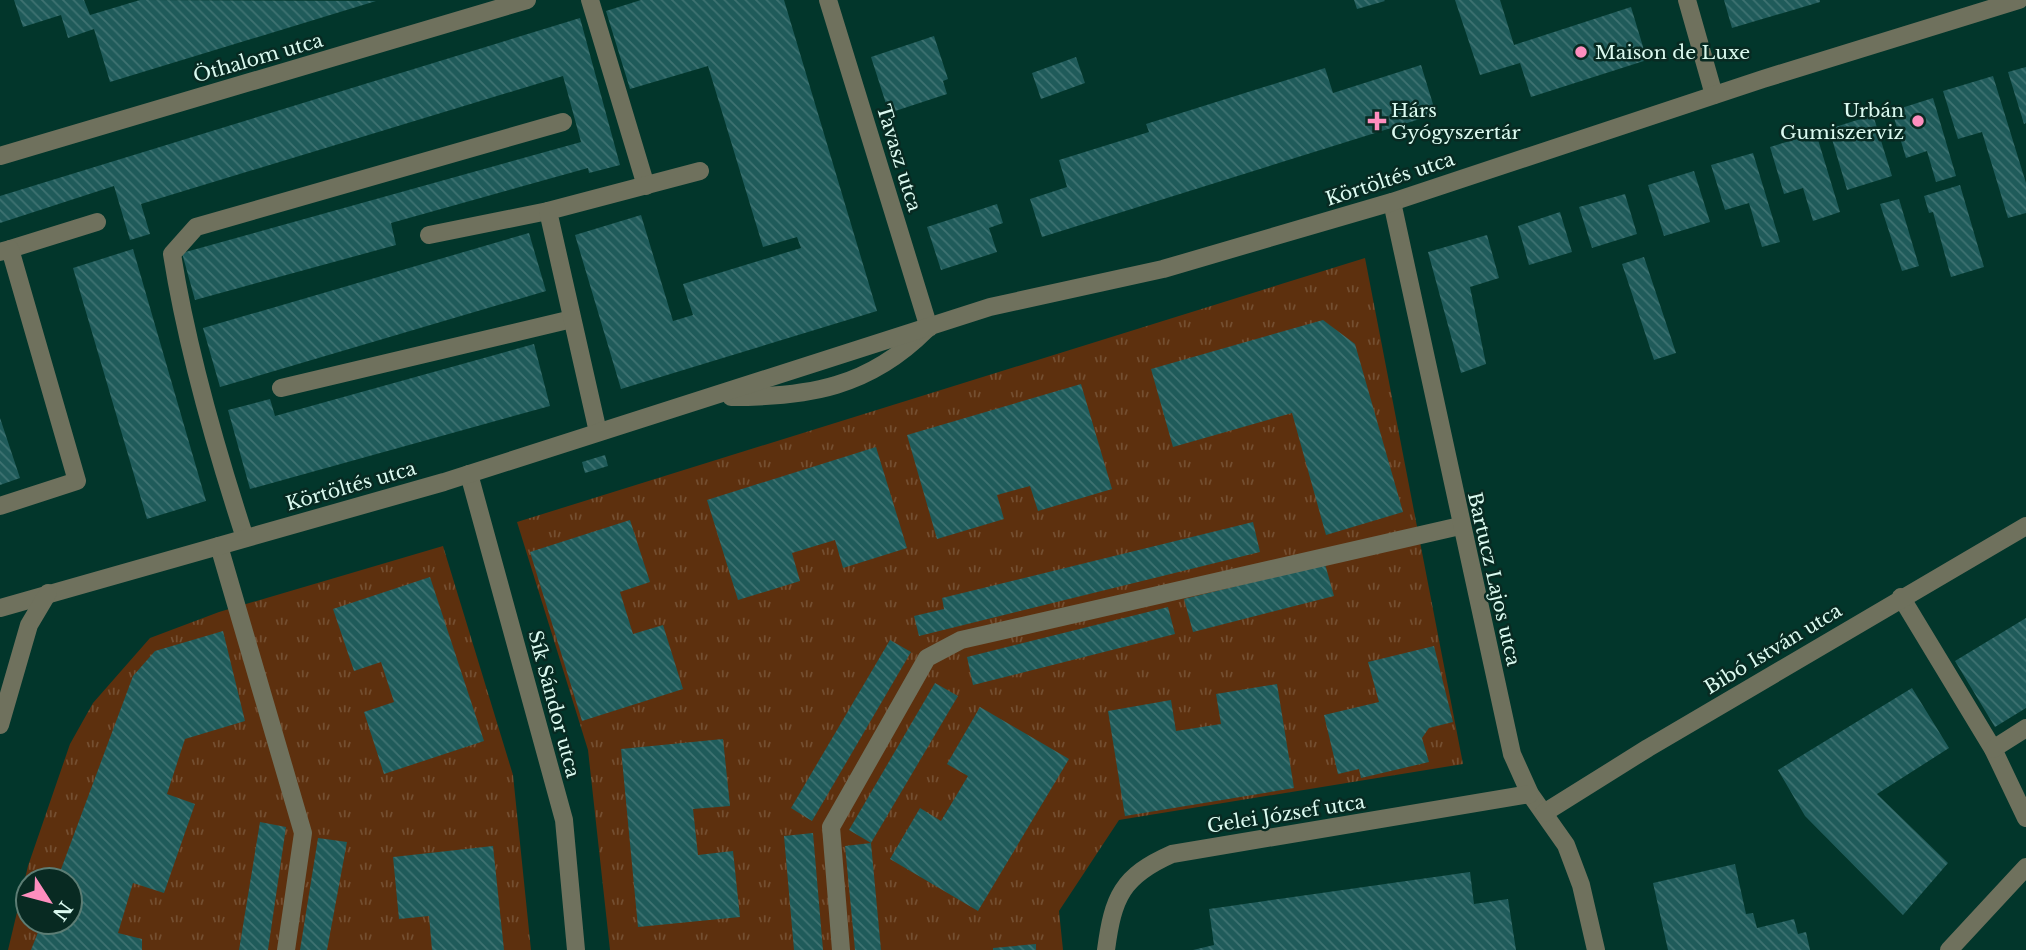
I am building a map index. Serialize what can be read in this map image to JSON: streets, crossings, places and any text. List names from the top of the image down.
{
  "streets": {
    "street": [
      "Öthalom utca",
      "Tavasz utca",
      "Körtöltés utca",
      "Bartucz Lajos utca",
      "Bibó István utca",
      "Sík Sándor utca",
      "Gelei József utca"
    ]
  },
  "crossings": [
    ["Tavasz utca", "Körtöltés utca"],
    ["Körtöltés utca", "Bartucz Lajos utca"],
    ["Körtöltés utca", "Sík Sándor utca"],
    ["Bartucz Lajos utca", "Bibó István utca"],
    ["Bartucz Lajos utca", "Gelei József utca"]
  ],
  "places": {
    "other": ["Maison de Luxe", "Urbán Gumiszerviz"],
    "health": ["Hárs Gyógyszertár"]
  },
  "north": "bottom right"
}
